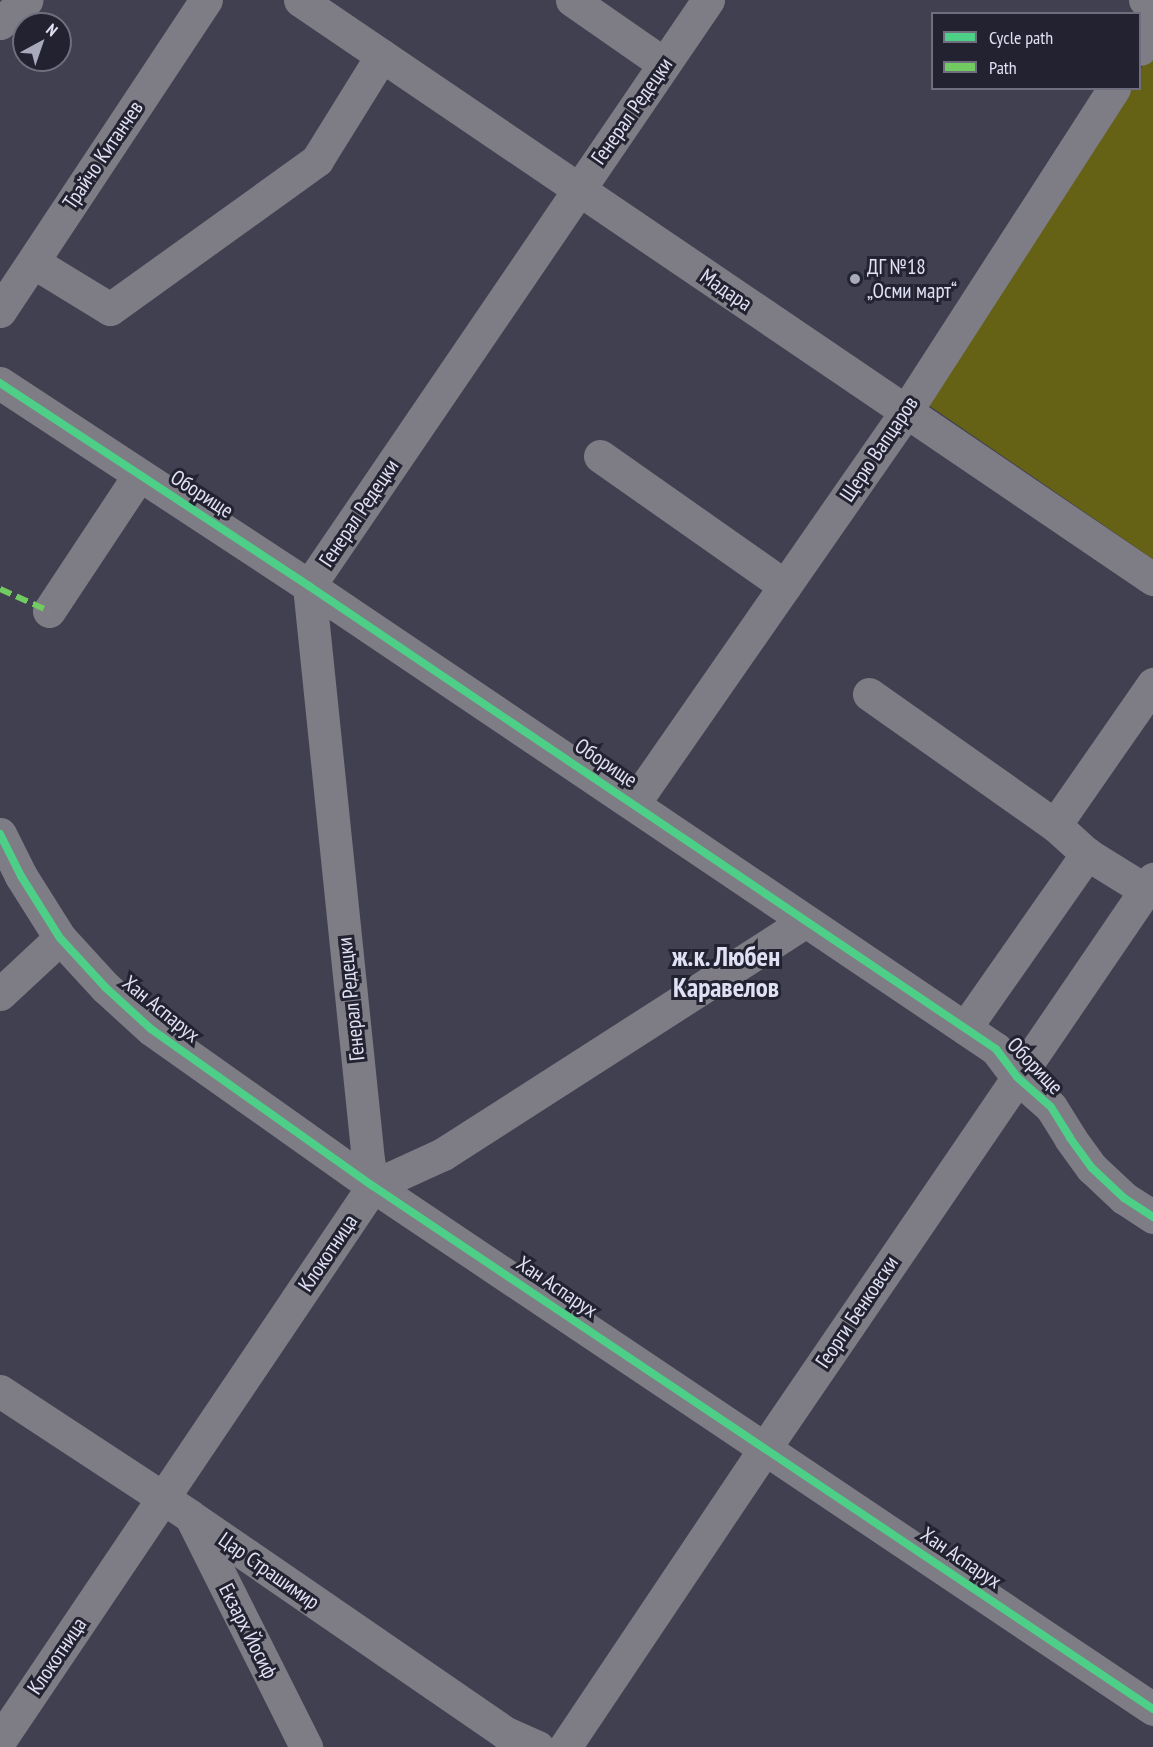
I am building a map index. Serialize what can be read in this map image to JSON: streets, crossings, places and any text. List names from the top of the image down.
{
  "streets": {
    "street": [
      "Генерал Редецки",
      "Трайчо Китанчев",
      "Мадара",
      "Щерю Вапцаров",
      "Оборище",
      "Хан Аспарух",
      "Клокотница",
      "Георги Бенковски",
      "Цар Страшимир",
      "Екзарх Йосиф"
    ]
  },
  "crossings": [
    ["Генерал Редецки", "Мадара"],
    ["Генерал Редецки", "Оборище"],
    ["Генерал Редецки", "Хан Аспарух"],
    ["Генерал Редецки", "Клокотница"],
    ["Мадара", "Щерю Вапцаров"],
    ["Щерю Вапцаров", "Оборище"],
    ["Оборище", "Георги Бенковски"],
    ["Хан Аспарух", "Клокотница"],
    ["Хан Аспарух", "Георги Бенковски"],
    ["Клокотница", "Цар Страшимир"],
    ["Цар Страшимир", "Екзарх Йосиф"]
  ],
  "districts": ["ж.к. Любен Каравелов"],
  "places": ["ДГ №18 „Осми март“"],
  "legend": ["Cycle path", "Path"],
  "north": "top right"
}
